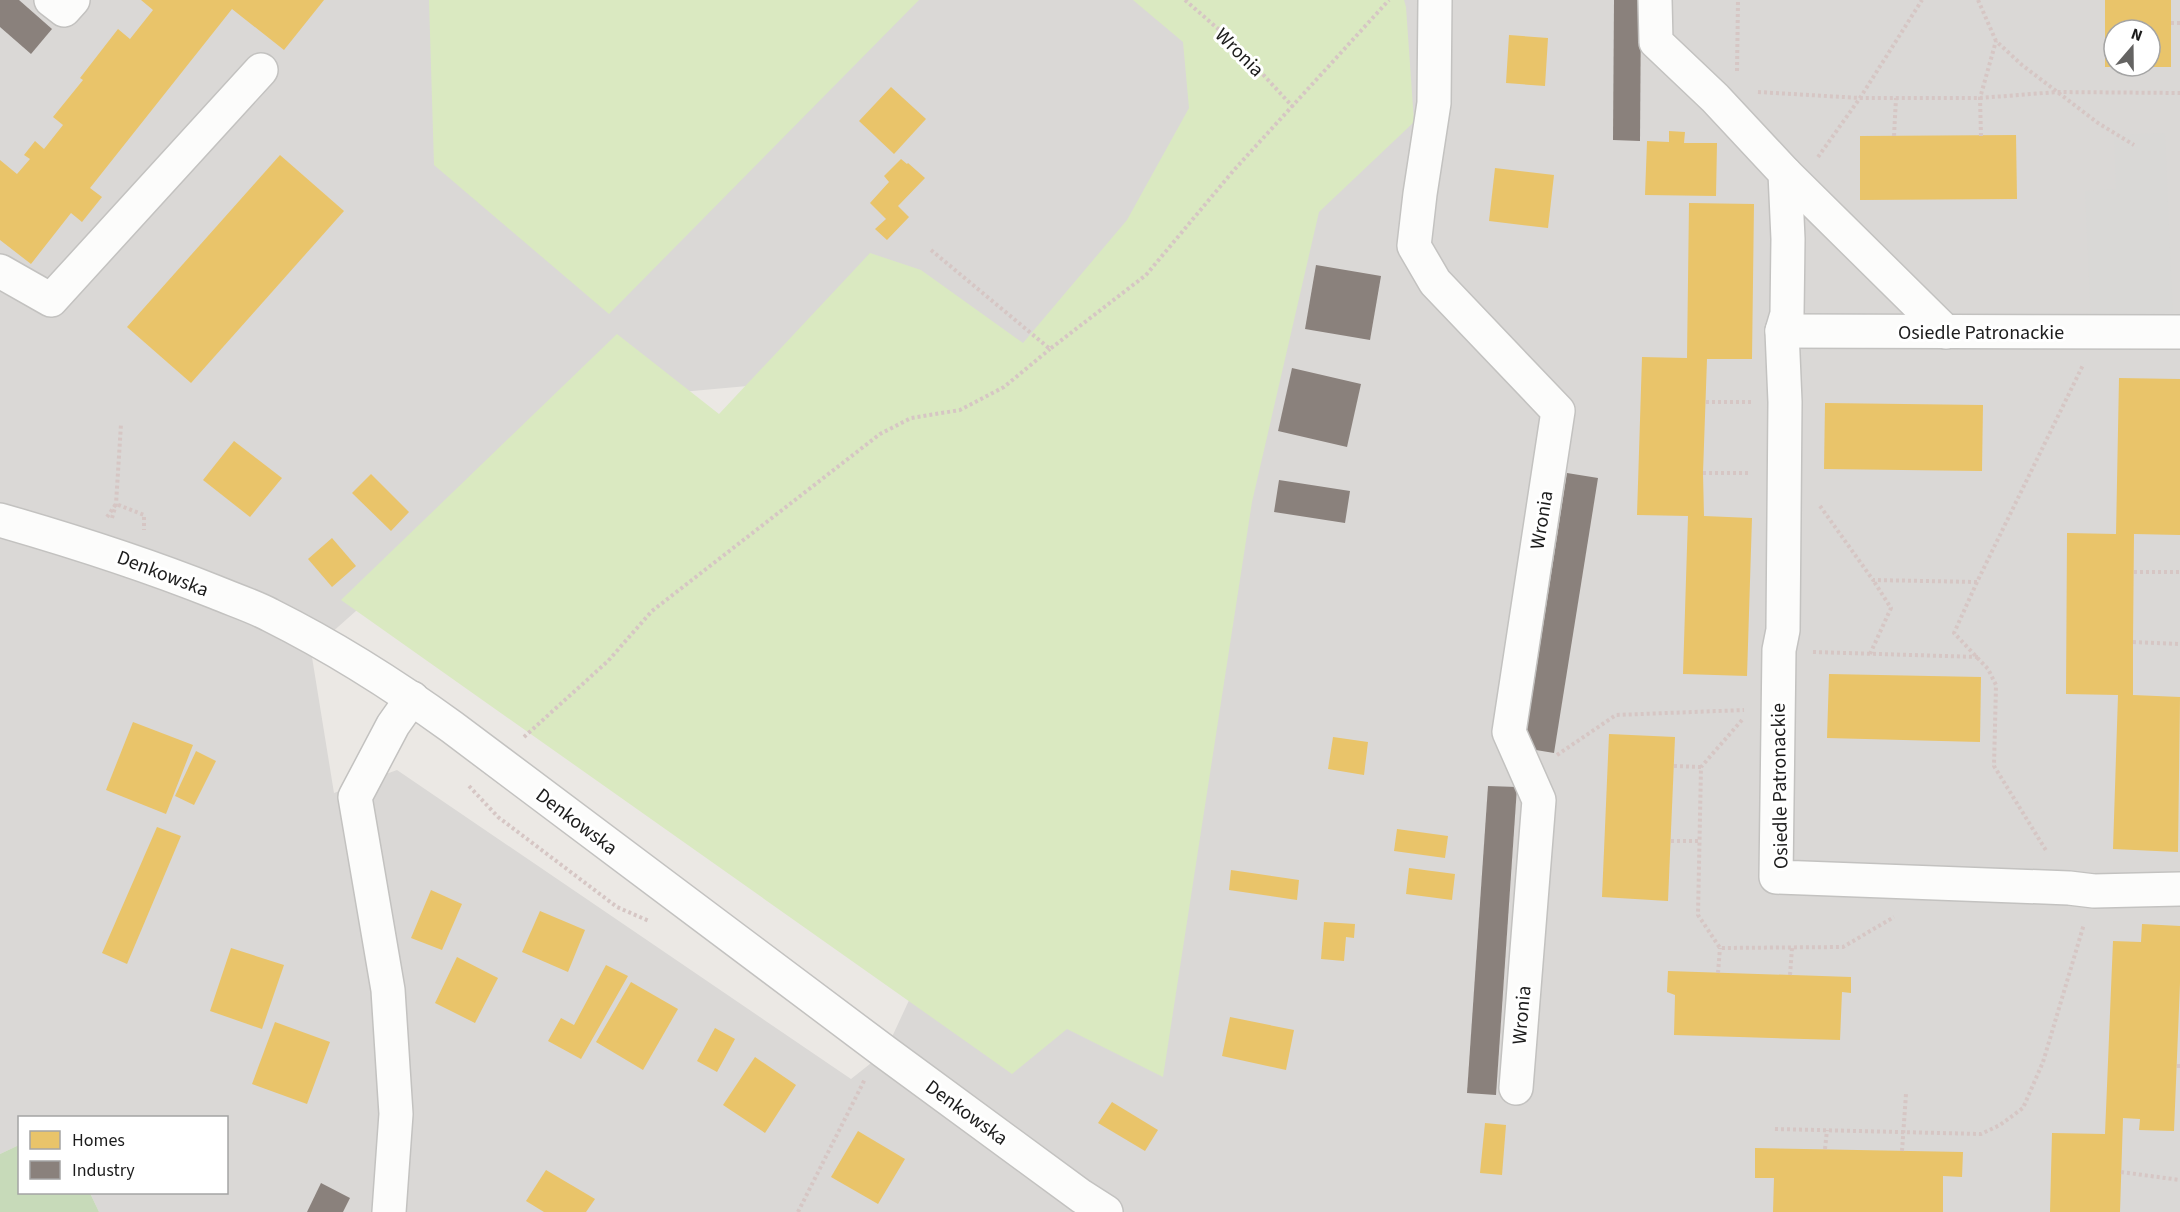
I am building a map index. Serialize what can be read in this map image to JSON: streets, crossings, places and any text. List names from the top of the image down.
{
  "streets": {
    "street": ["Wronia", "Osiedle Patronackie", "Denkowska"]
  },
  "legend": ["Homes", "Industry"],
  "north": "top"
}
